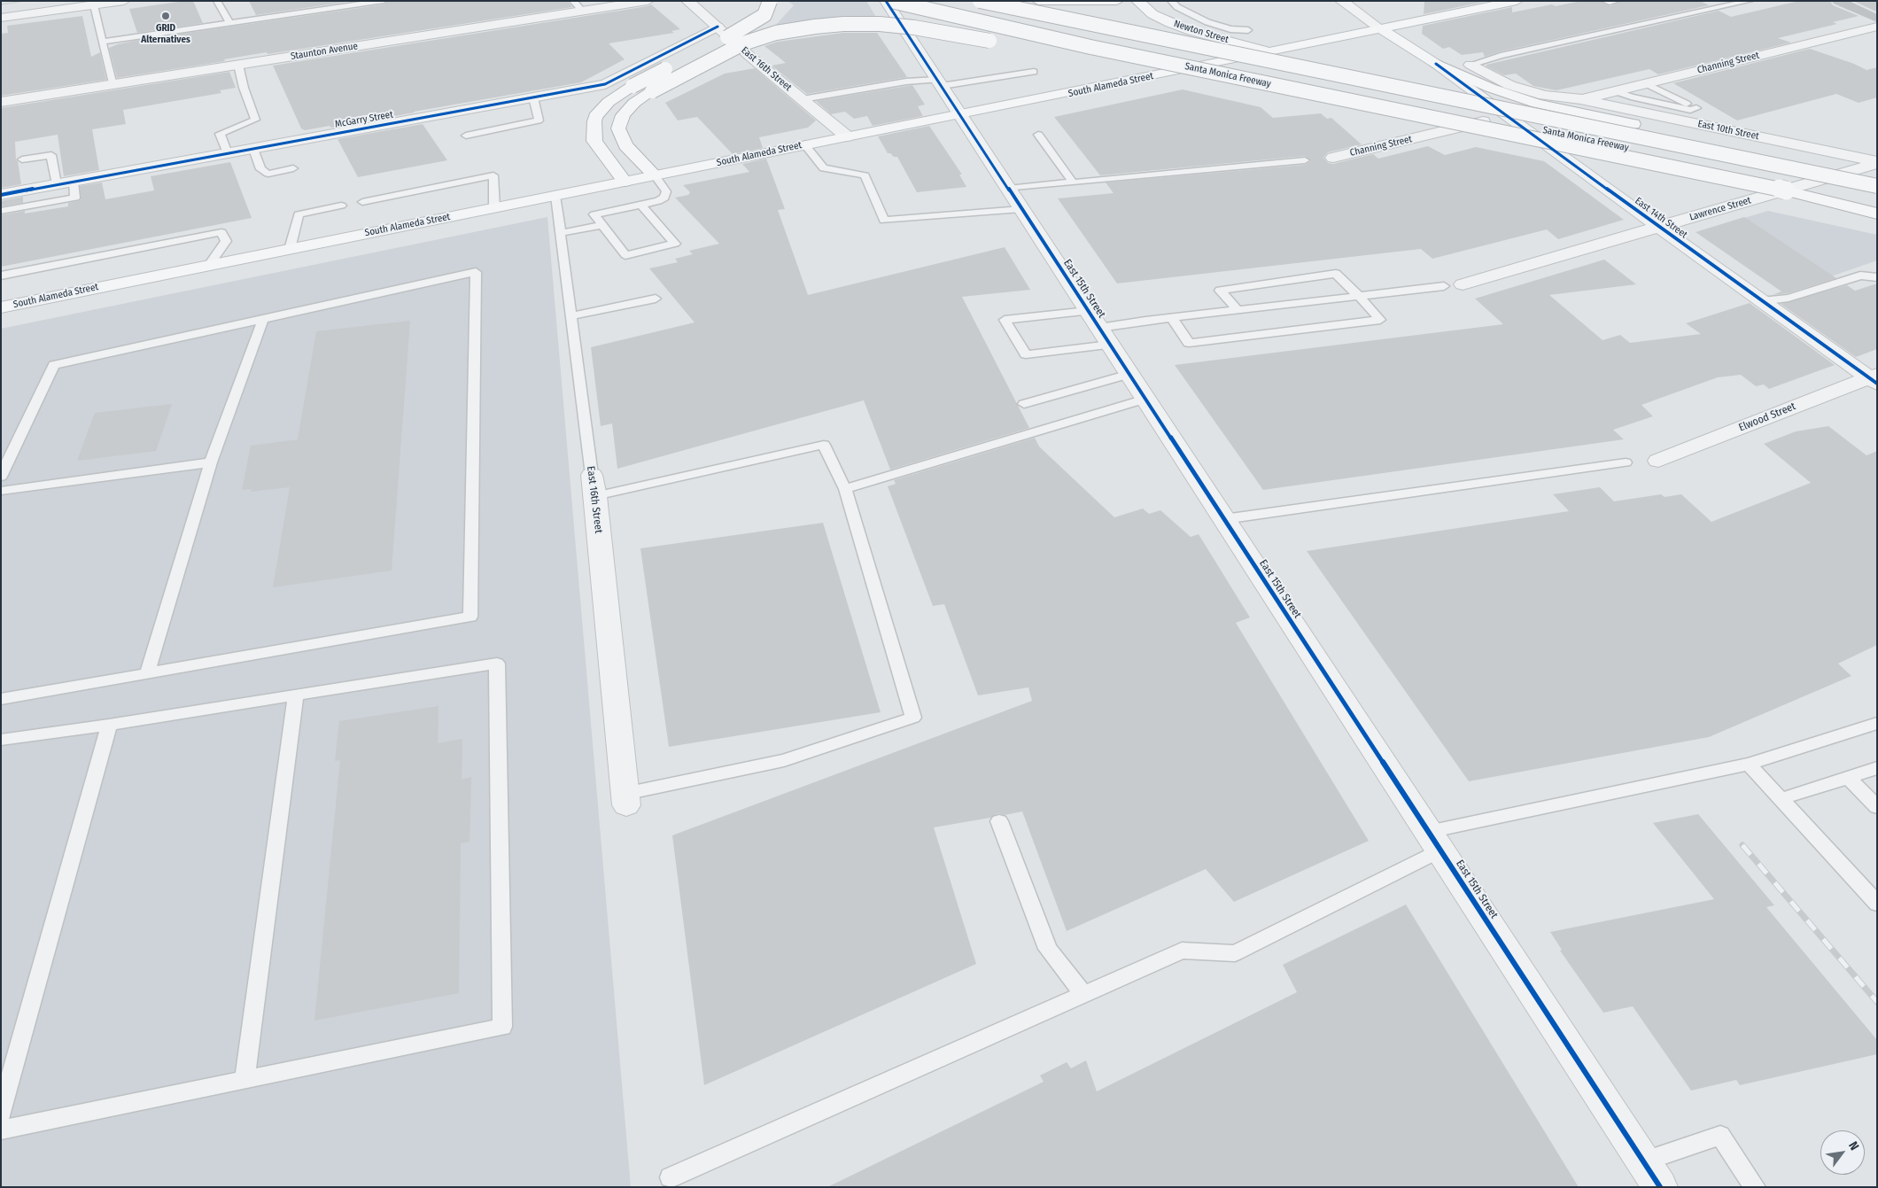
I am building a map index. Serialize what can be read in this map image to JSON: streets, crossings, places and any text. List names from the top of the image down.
{
  "streets": {
    "main road": [
      "Newton Street",
      "Santa Monica Freeway",
      "South Alameda Street",
      "East 14th Street"
    ],
    "street": [
      "Staunton Avenue",
      "Channing Street",
      "East 16th Street",
      "McGarry Street",
      "East 10th Street",
      "Lawrence Street",
      "East 15th Street",
      "Elwood Street"
    ]
  },
  "crossings": [
    ["Newton Street", "South Alameda Street"],
    ["Channing Street", "East 10th Street"],
    ["Channing Street", "East 14th Street"],
    ["East 16th Street", "South Alameda Street"],
    ["East 16th Street", "McGarry Street"],
    ["South Alameda Street", "East 14th Street"],
    ["South Alameda Street", "East 15th Street"],
    ["East 10th Street", "Lawrence Street"],
    ["Lawrence Street", "East 14th Street"],
    ["East 14th Street", "Elwood Street"]
  ],
  "places": ["GRID Alternatives"],
  "north": "top right"
}
